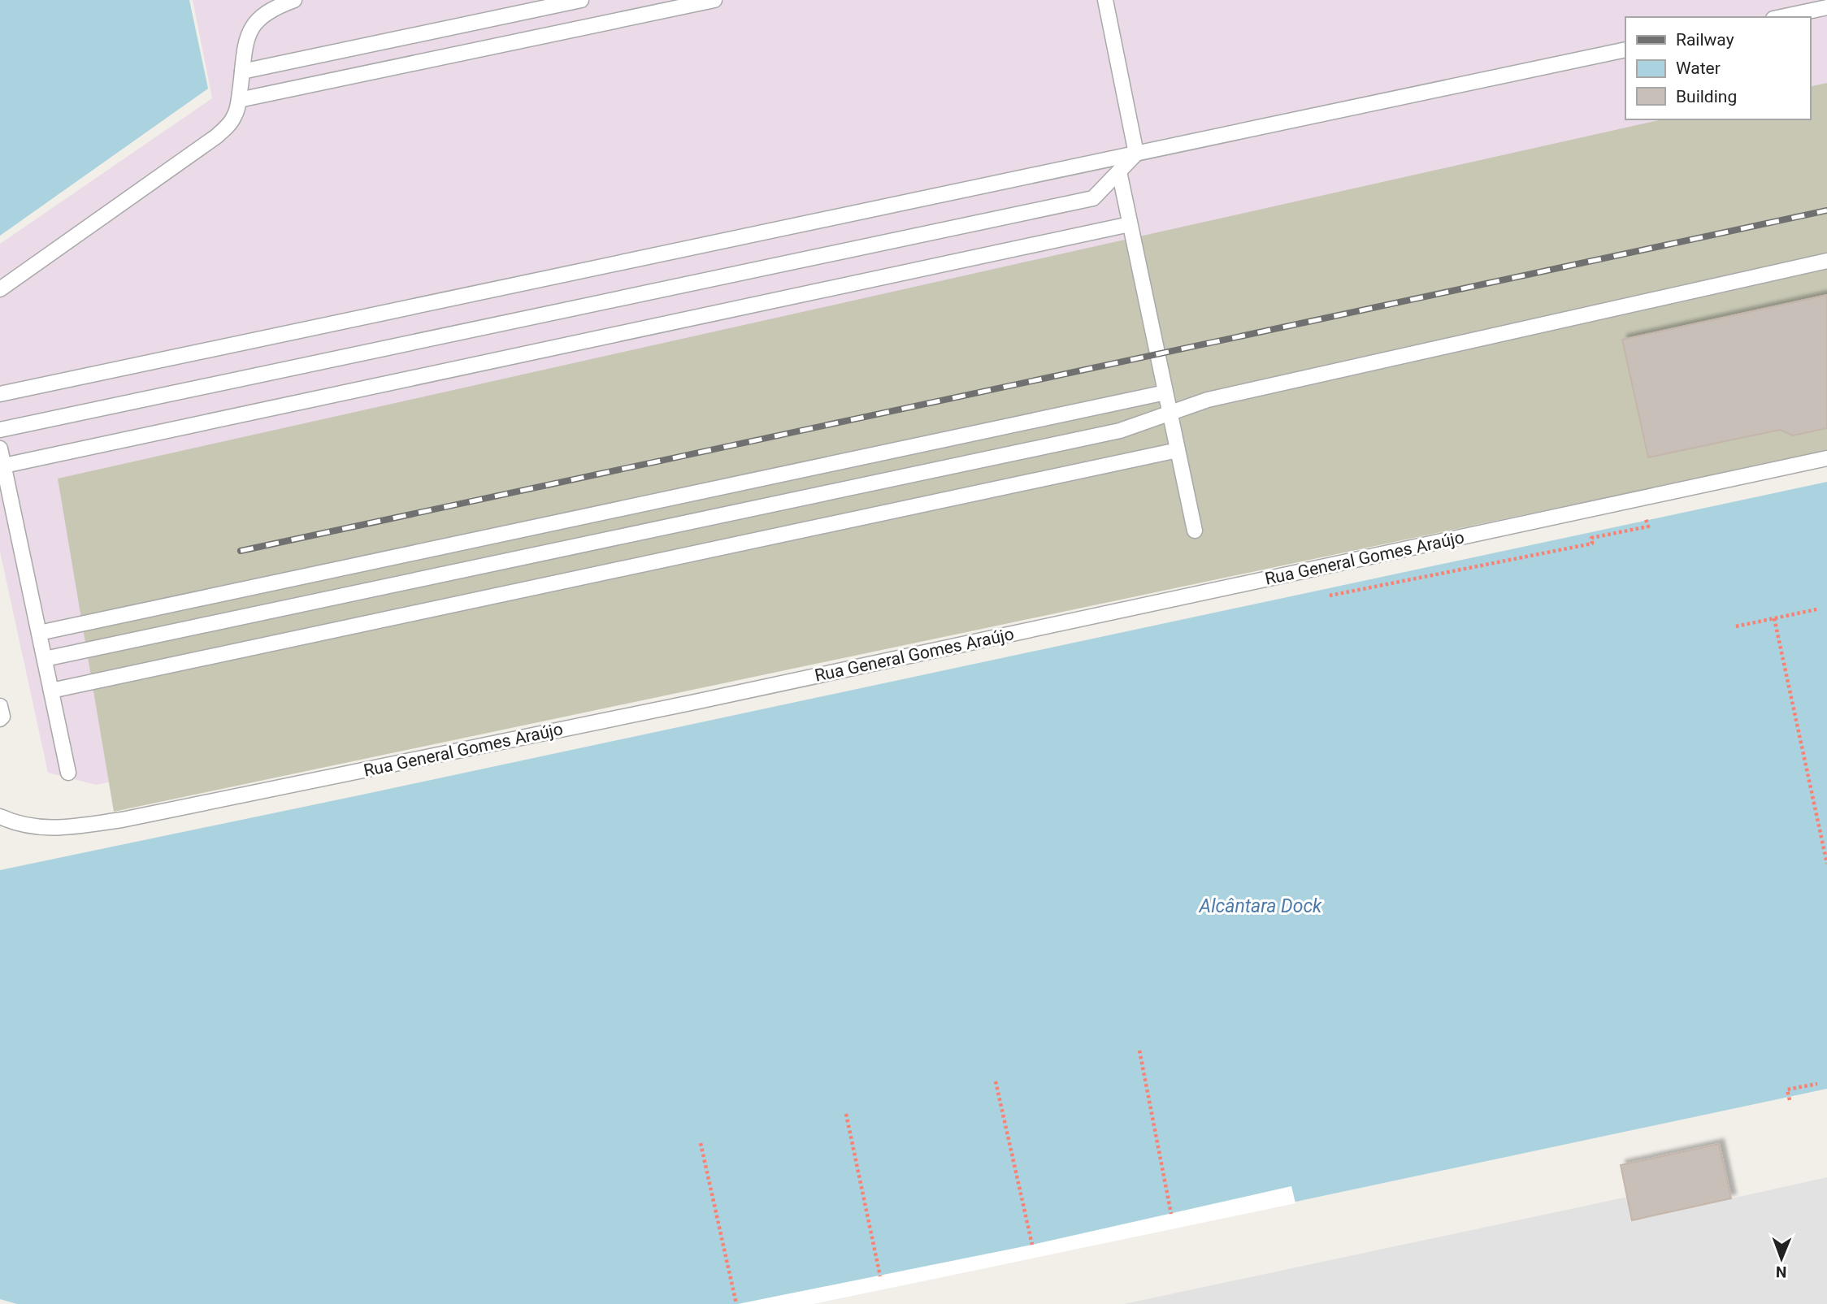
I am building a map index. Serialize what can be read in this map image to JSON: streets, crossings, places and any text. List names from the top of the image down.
{
  "streets": {
    "lane": ["Rua General Gomes Araújo"]
  },
  "water": ["Alcântara Dock"],
  "legend": ["Railway", "Water", "Building"],
  "north": "bottom"
}
